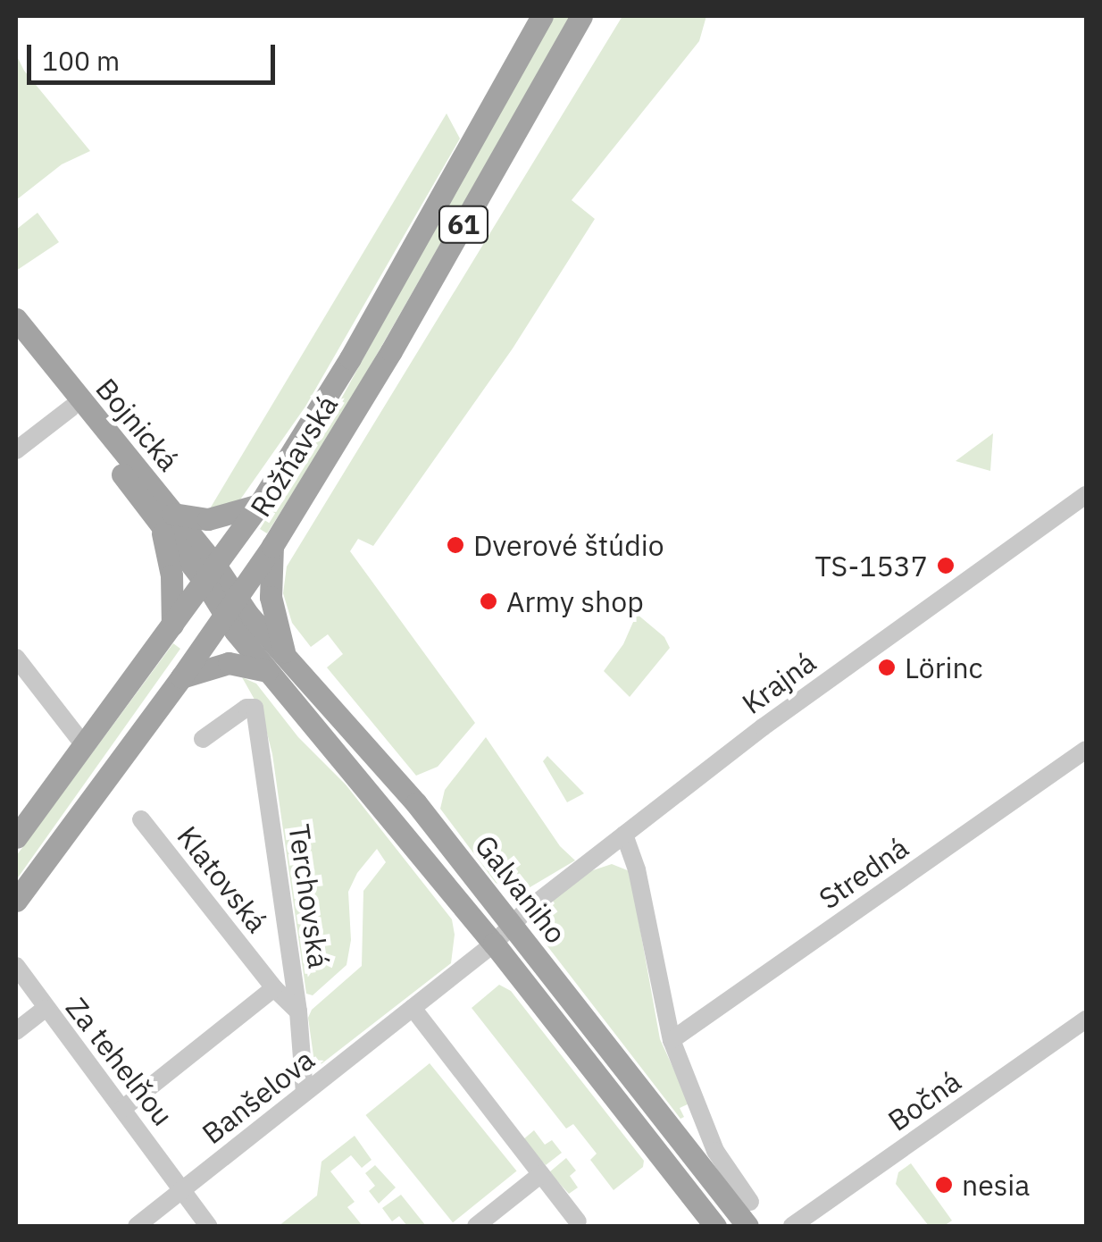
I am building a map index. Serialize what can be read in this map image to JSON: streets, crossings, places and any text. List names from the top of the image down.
{
  "streets": {
    "main road": [
      "61",
      "Bojnická",
      "Rožňavská",
      "Galvaniho"
    ],
    "street": [
      "Krajná",
      "Stredná",
      "Klatovská",
      "Terchovská",
      "Za tehelňou",
      "Banšelova",
      "Bočná"
    ]
  },
  "crossings": [
    ["Bojnická", "Rožňavská"],
    ["Bojnická", "Galvaniho"],
    ["Rožňavská", "Galvaniho"],
    ["Krajná", "Galvaniho"],
    ["Krajná", "Banšelova"],
    ["Klatovská", "Terchovská"],
    ["Galvaniho", "Banšelova"],
    ["Terchovská", "Banšelova"],
    ["Za tehelňou", "Banšelova"]
  ],
  "places": [
    "Dverové štúdio",
    "TS-1537",
    "Army shop",
    "Lörinc",
    "nesia"
  ],
  "scale_bar": "100 m"
}
